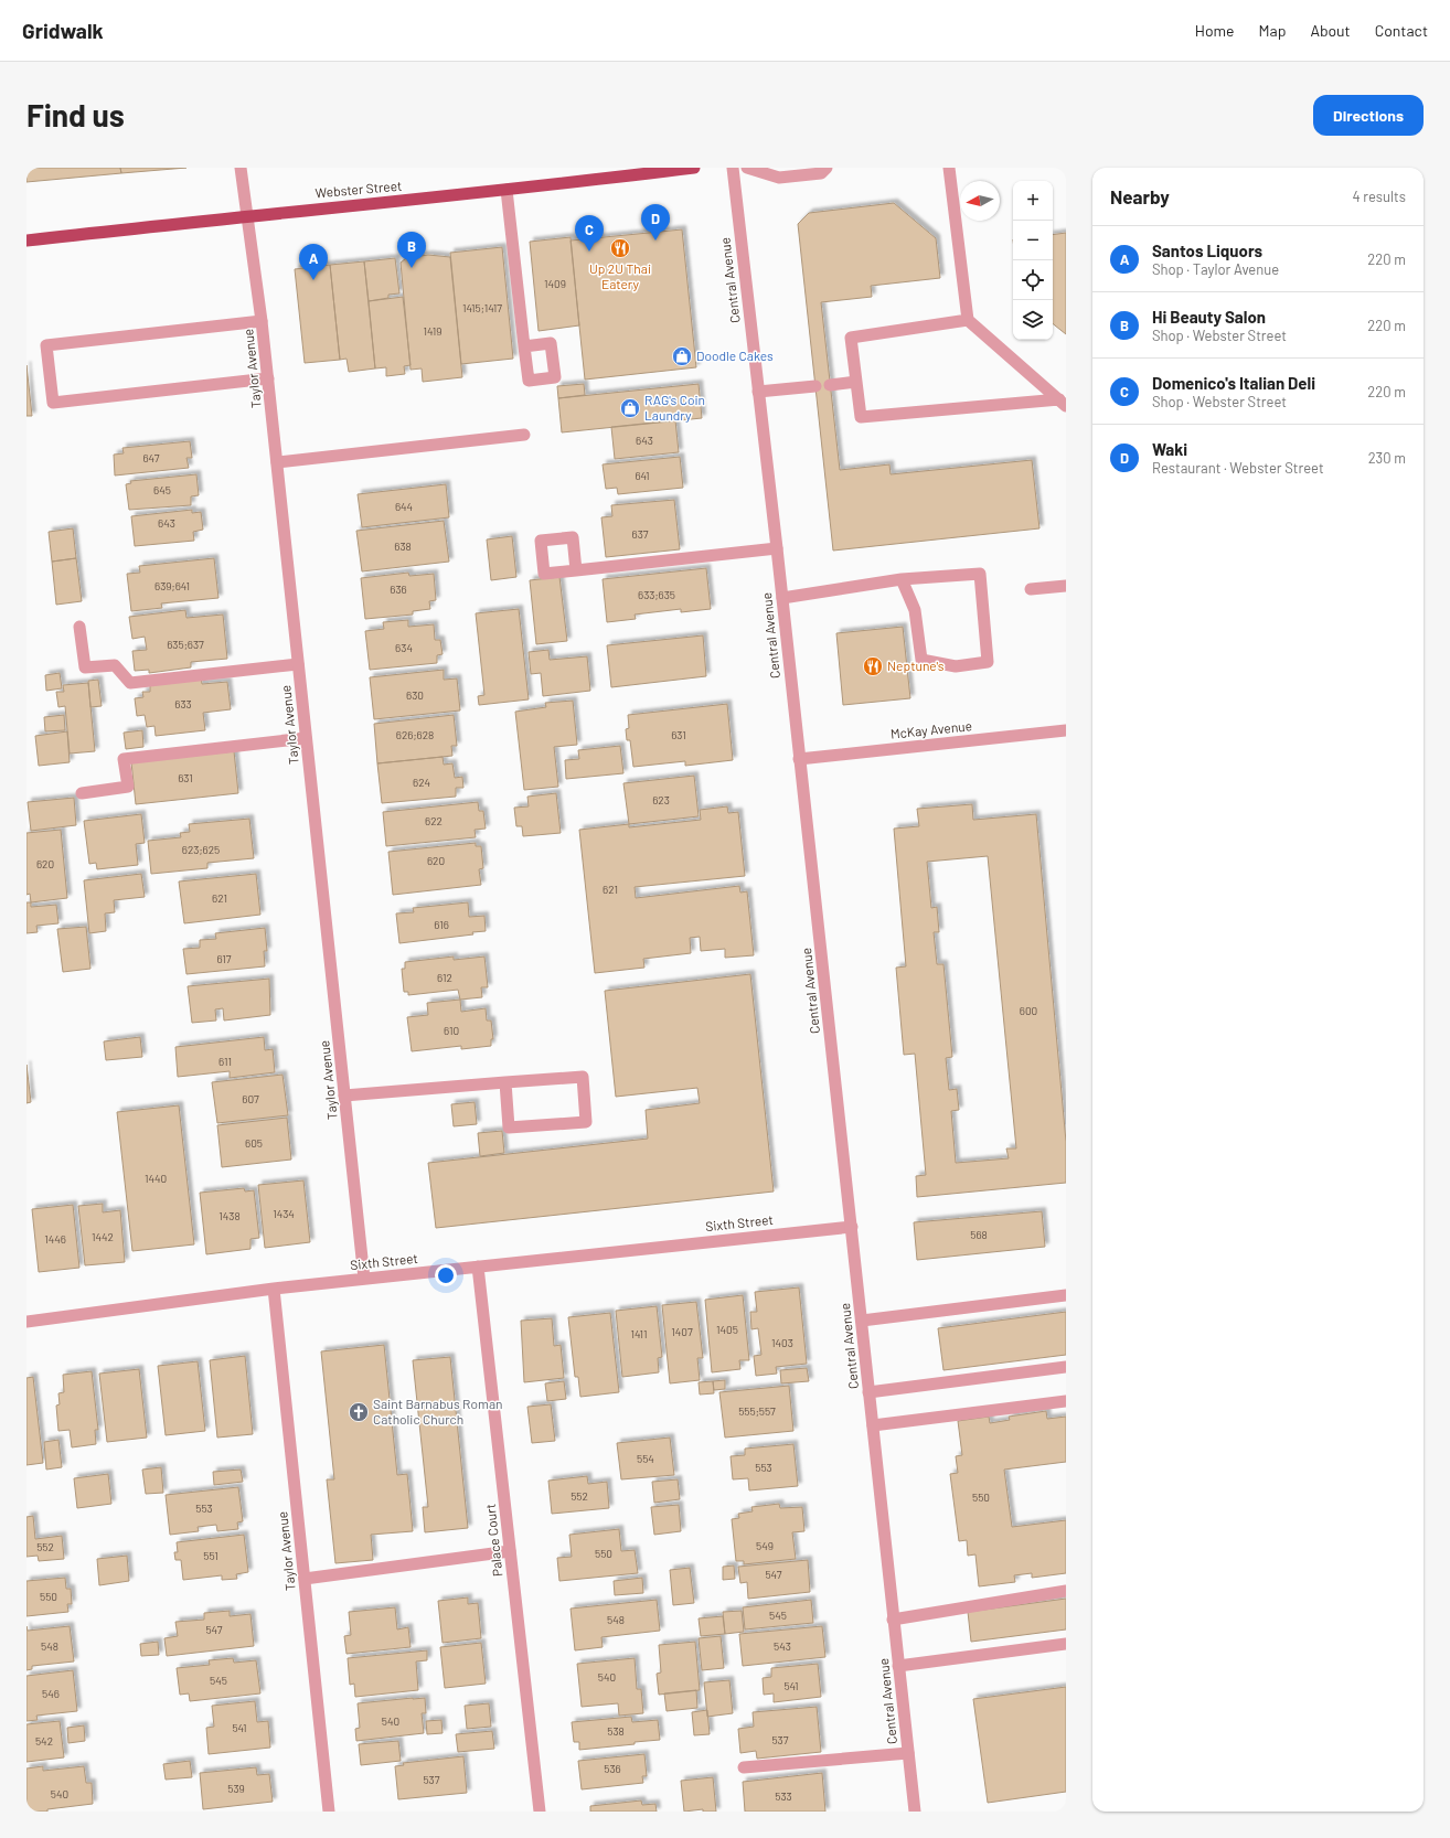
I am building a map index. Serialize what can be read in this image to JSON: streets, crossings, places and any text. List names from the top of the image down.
{
  "streets": {
    "main road": ["Webster Street"],
    "street": [
      "Central Avenue",
      "Taylor Avenue",
      "McKay Avenue",
      "Sixth Street",
      "Palace Court"
    ]
  },
  "crossings": [
    ["Webster Street", "Taylor Avenue"],
    ["Central Avenue", "McKay Avenue"],
    ["Central Avenue", "Sixth Street"],
    ["Taylor Avenue", "Sixth Street"],
    ["Sixth Street", "Palace Court"]
  ],
  "places": {
    "restaurant": ["Up 2U Thai Eatery", "Neptune's"],
    "shop": ["Doodle Cakes", "RAG's Coin Laundry"],
    "church": ["Saint Barnabus Roman Catholic Church"]
  },
  "house_numbers": [
    "1409",
    "1415;1417",
    "1419",
    "643",
    "647",
    "641",
    "645",
    "644",
    "643",
    "637",
    "638",
    "639;641",
    "636",
    "633;635",
    "635;637",
    "634",
    "630",
    "633",
    "626;628",
    "631",
    "631",
    "624",
    "623",
    "622",
    "623;625",
    "620",
    "620",
    "621",
    "621",
    "616",
    "617",
    "612",
    "600",
    "610",
    "611",
    "607",
    "605",
    "1440",
    "1434",
    "1438",
    "568",
    "1442",
    "1446",
    "1405",
    "1407",
    "1411",
    "1403",
    "555;557",
    "554",
    "553",
    "552",
    "550",
    "553",
    "549",
    "552",
    "550",
    "551",
    "547",
    "550",
    "545",
    "548",
    "547",
    "548",
    "543",
    "540",
    "545",
    "541",
    "546",
    "540",
    "541",
    "538",
    "537",
    "542",
    "536",
    "537",
    "539",
    "540",
    "533"
  ],
  "north": "left",
  "page": {
    "header": "Gridwalk",
    "nav": [
      "Home",
      "Map",
      "About",
      "Contact"
    ],
    "buttons": "Directions",
    "title": "Find us",
    "heading": ["Nearby", "4 results"],
    "map_buttons": ["+", "−"],
    "pins": [
      "D",
      "C",
      "B",
      "A"
    ],
    "list": [
      {
        "mark": "A",
        "name": "Santos Liquors",
        "note": "Shop · Taylor Avenue",
        "value": "220 m"
      },
      {
        "mark": "B",
        "name": "Hi Beauty Salon",
        "note": "Shop · Webster Street",
        "value": "220 m"
      },
      {
        "mark": "C",
        "name": "Domenico's Italian Deli",
        "note": "Shop · Webster Street",
        "value": "220 m"
      },
      {
        "mark": "D",
        "name": "Waki",
        "note": "Restaurant · Webster Street",
        "value": "230 m"
      }
    ]
  }
}
